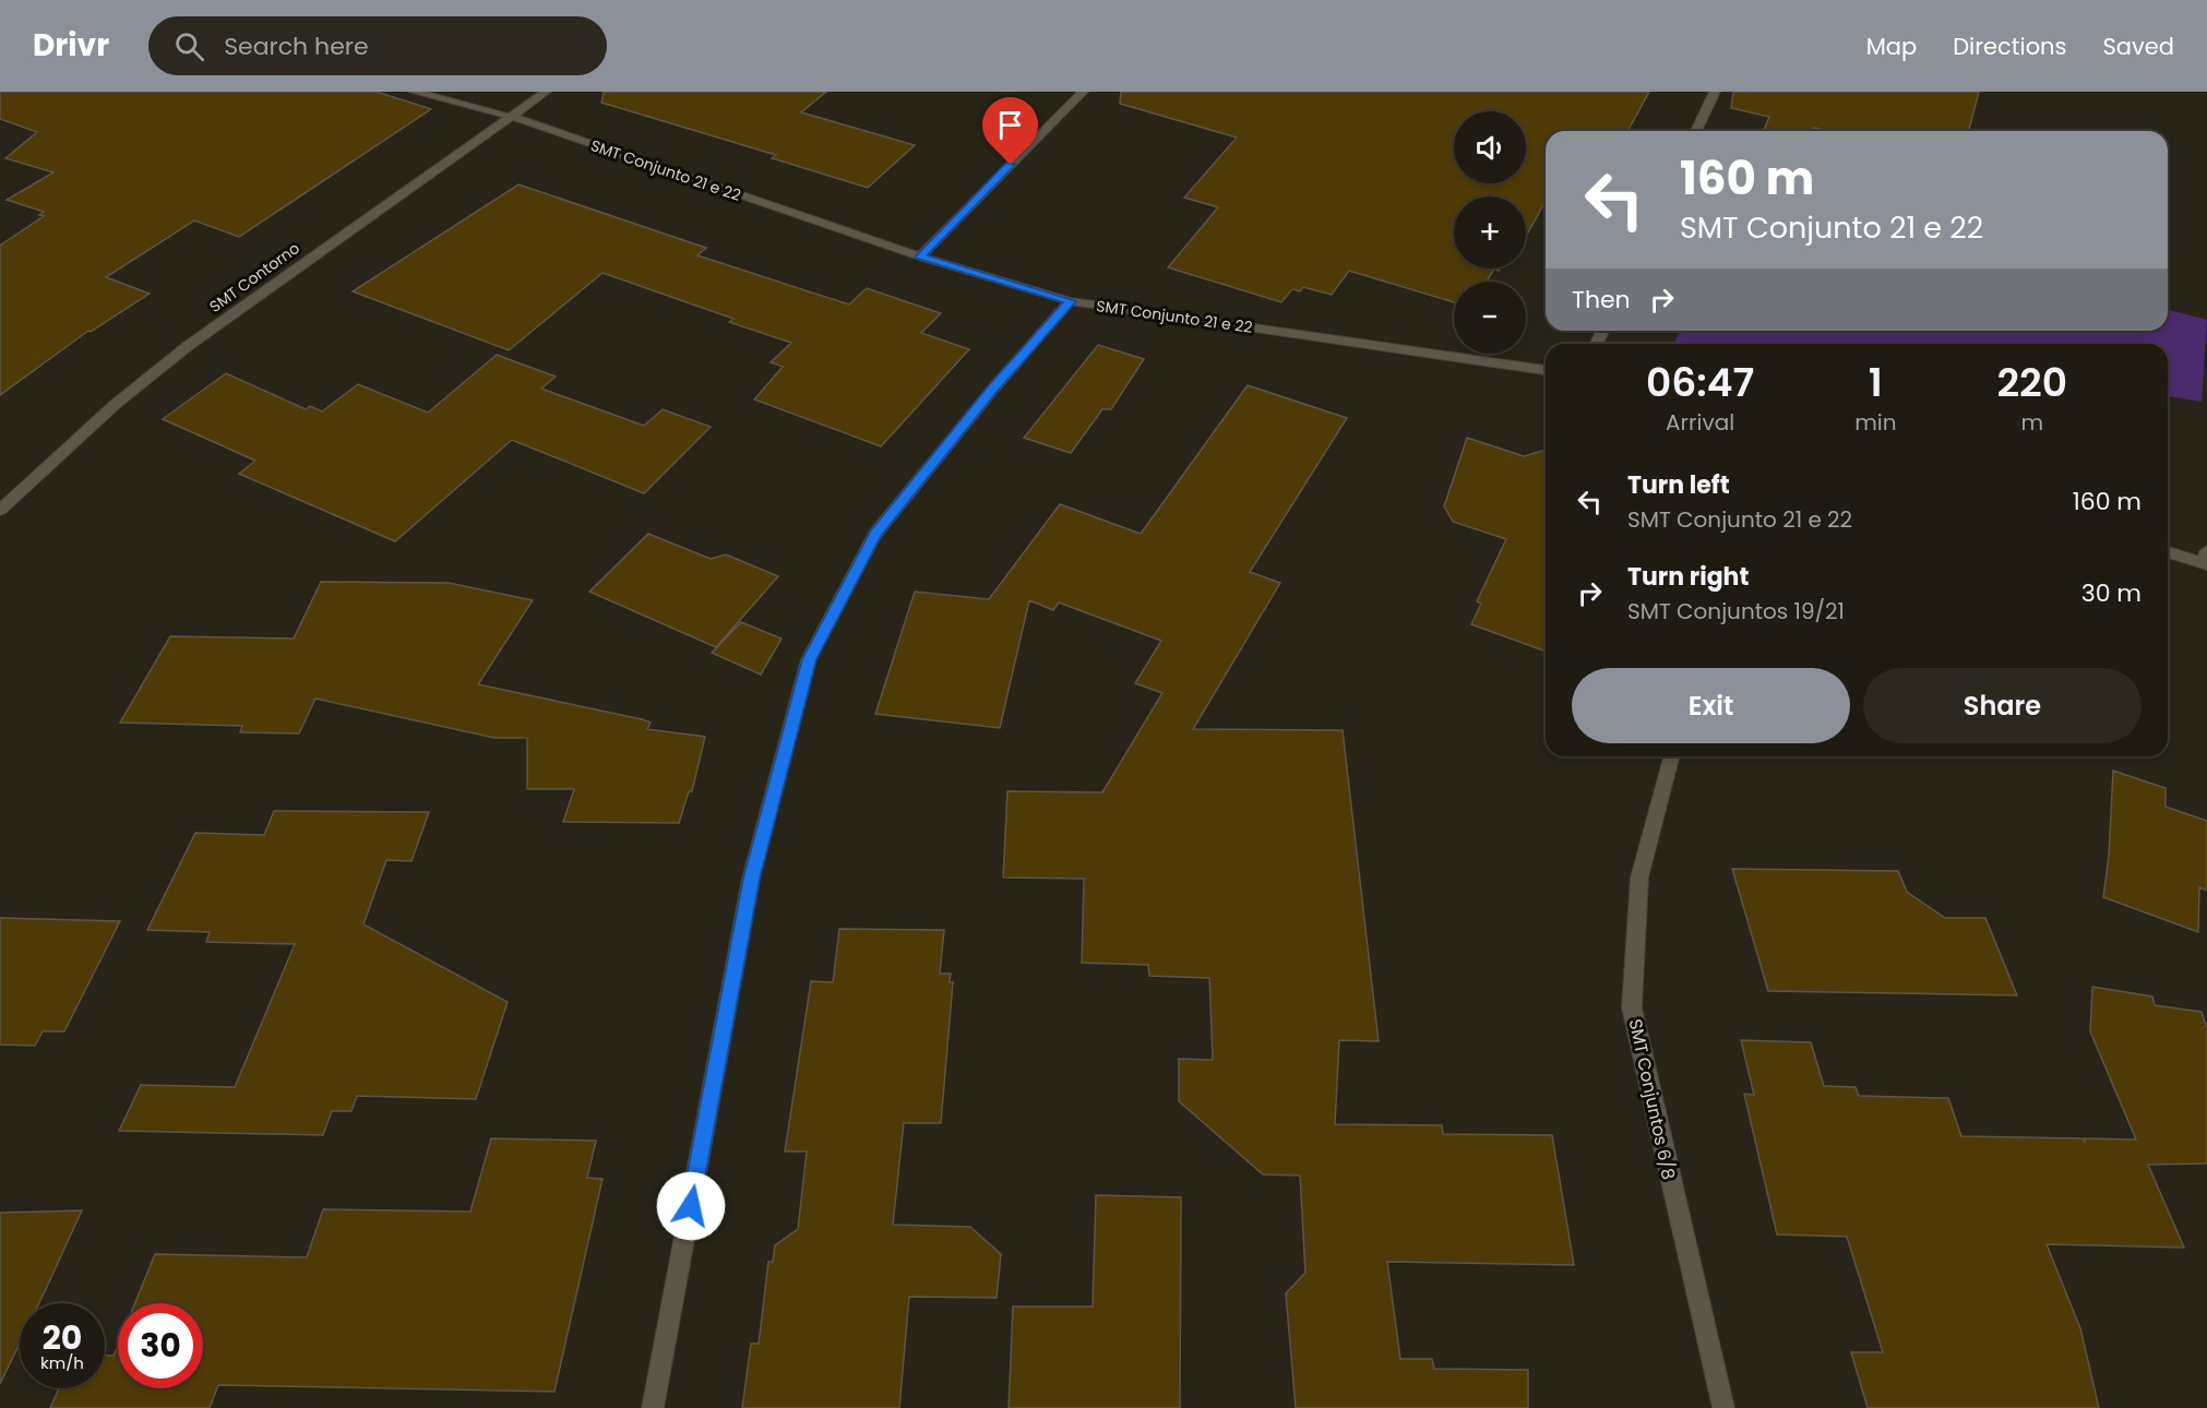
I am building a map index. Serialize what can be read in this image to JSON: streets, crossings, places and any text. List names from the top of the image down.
{
  "streets": {
    "street": ["SMT Conjunto 21 e 22", "SMT Contorno", "SMT Conjuntos 6/8"]
  },
  "crossings": [
    ["SMT Conjunto 21 e 22", "SMT Contorno"]
  ],
  "page": {
    "header": "Drivr",
    "search": "Search here",
    "nav": ["Map", "Directions", "Saved"],
    "map_buttons": ["+", "−"],
    "turn": ["160 m", "SMT Conjunto 21 e 22"],
    "then": "Then",
    "eta": [
      "06:47",
      "Arrival",
      "1",
      "min",
      "220",
      "m"
    ],
    "list": [
      {
        "name": "Turn left",
        "note": "SMT Conjunto 21 e 22",
        "value": "160 m"
      },
      {
        "name": "Turn right",
        "note": "SMT Conjuntos 19/21",
        "value": "30 m"
      }
    ],
    "buttons": ["Exit", "Share"],
    "speed": "20 km/h",
    "limit": "30"
  }
}
